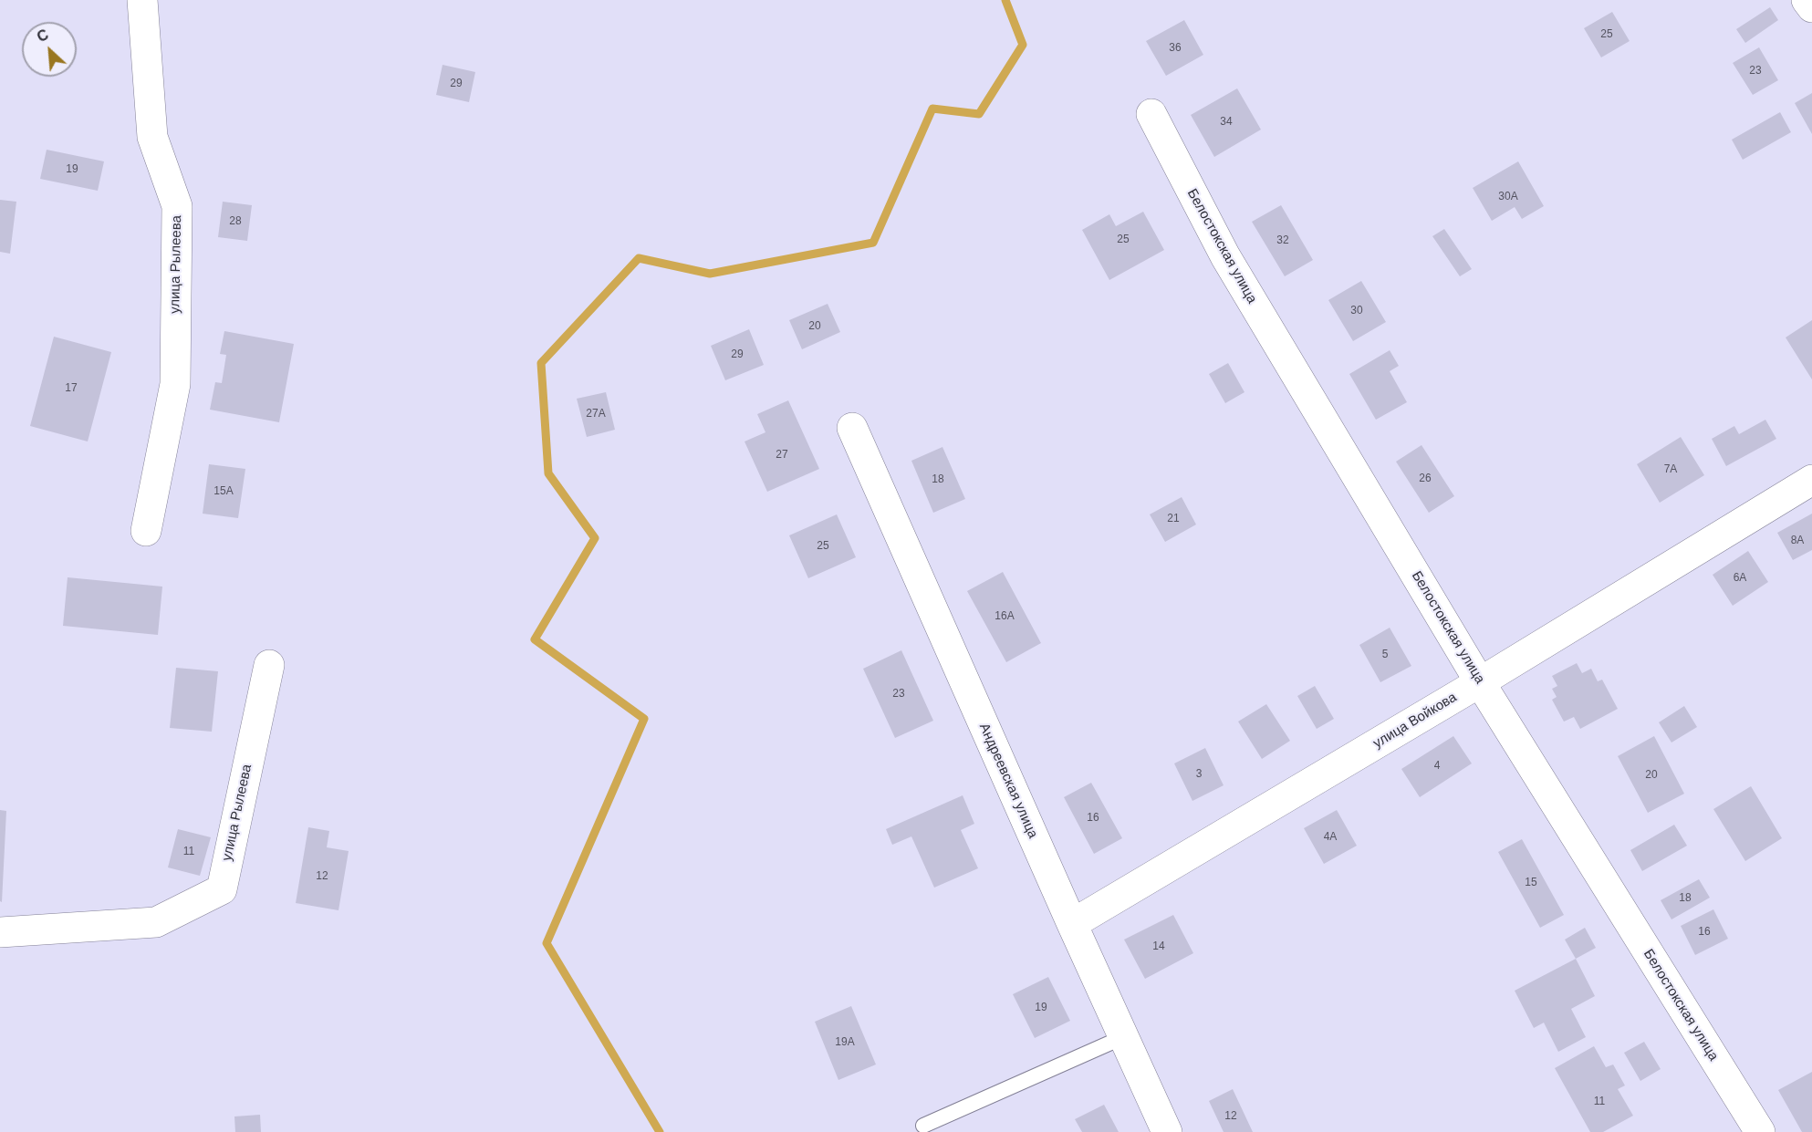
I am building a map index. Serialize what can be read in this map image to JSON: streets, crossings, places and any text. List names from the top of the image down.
{
  "streets": {
    "street": [
      "Белостокская улица",
      "улица Рылеева",
      "улица Войкова",
      "Андреевская улица"
    ]
  },
  "crossings": [
    ["Белостокская улица", "улица Войкова"],
    ["улица Войкова", "Андреевская улица"]
  ],
  "house_numbers": [
    "25",
    "36",
    "23",
    "29",
    "34",
    "19",
    "30А",
    "28",
    "25",
    "32",
    "30",
    "20",
    "29",
    "17",
    "27А",
    "27",
    "7А",
    "26",
    "18",
    "15А",
    "21",
    "8А",
    "25",
    "6А",
    "16А",
    "5",
    "23",
    "4",
    "3",
    "20",
    "16",
    "4А",
    "11",
    "12",
    "15",
    "18",
    "16",
    "14",
    "19",
    "19А",
    "11",
    "12"
  ],
  "north": "top left"
}
